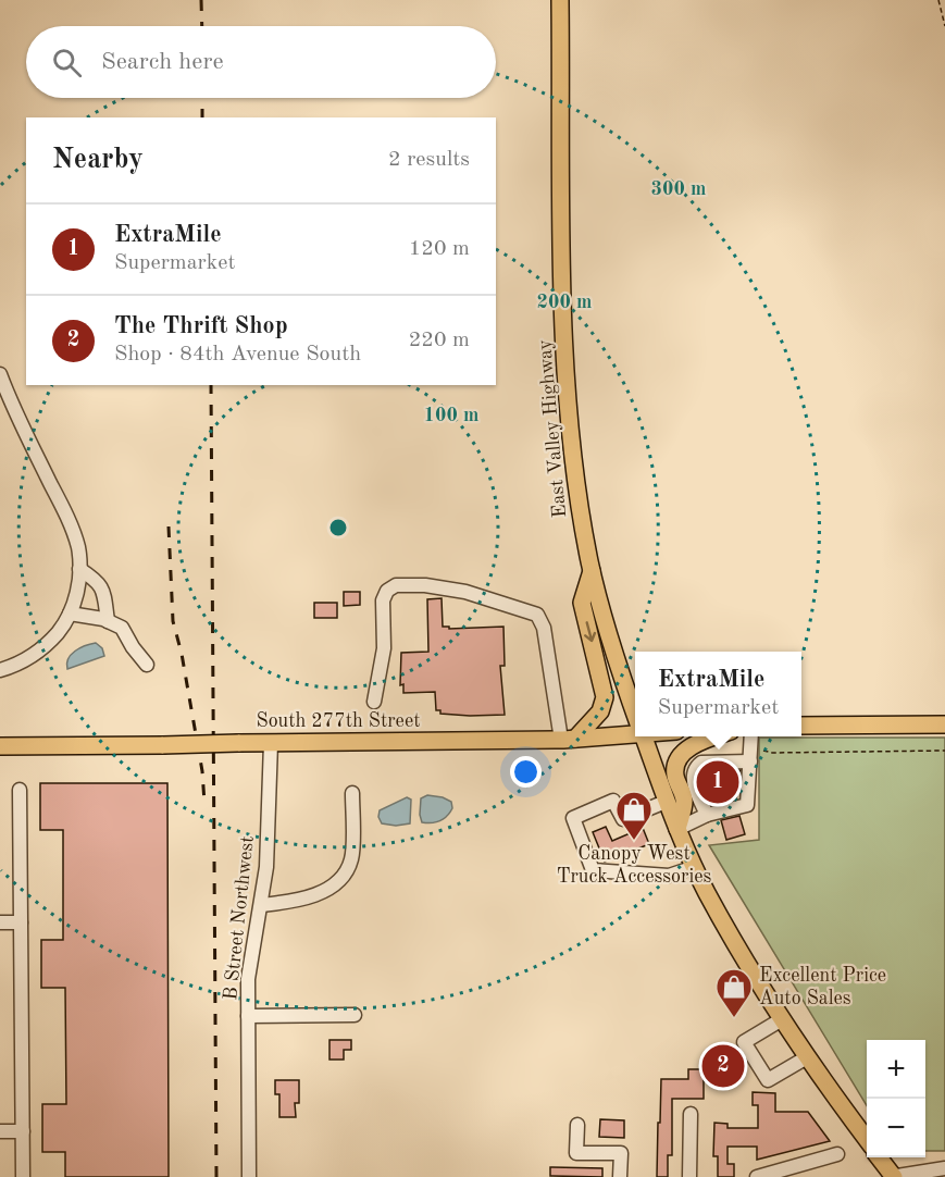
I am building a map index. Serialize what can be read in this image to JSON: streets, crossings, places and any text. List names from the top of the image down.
{
  "streets": {
    "main road": ["East Valley Highway", "South 277th Street"],
    "street": ["B Street Northwest"]
  },
  "crossings": [
    ["South 277th Street", "B Street Northwest"]
  ],
  "places": {
    "shop": ["Canopy West Truck Accessories", "Excellent Price Auto Sales"]
  },
  "page": {
    "search": "Search here",
    "heading": ["Nearby", "2 results"],
    "list": [
      {
        "mark": "1",
        "name": "ExtraMile",
        "note": "Supermarket",
        "value": "120 m"
      },
      {
        "mark": "2",
        "name": "The Thrift Shop",
        "note": "Shop · 84th Avenue South",
        "value": "220 m"
      }
    ],
    "popup": ["ExtraMile", "Supermarket"],
    "pins": ["1", "2"],
    "map_buttons": ["+", "−"]
  },
  "rings": ["300 m", "200 m", "100 m"]
}
